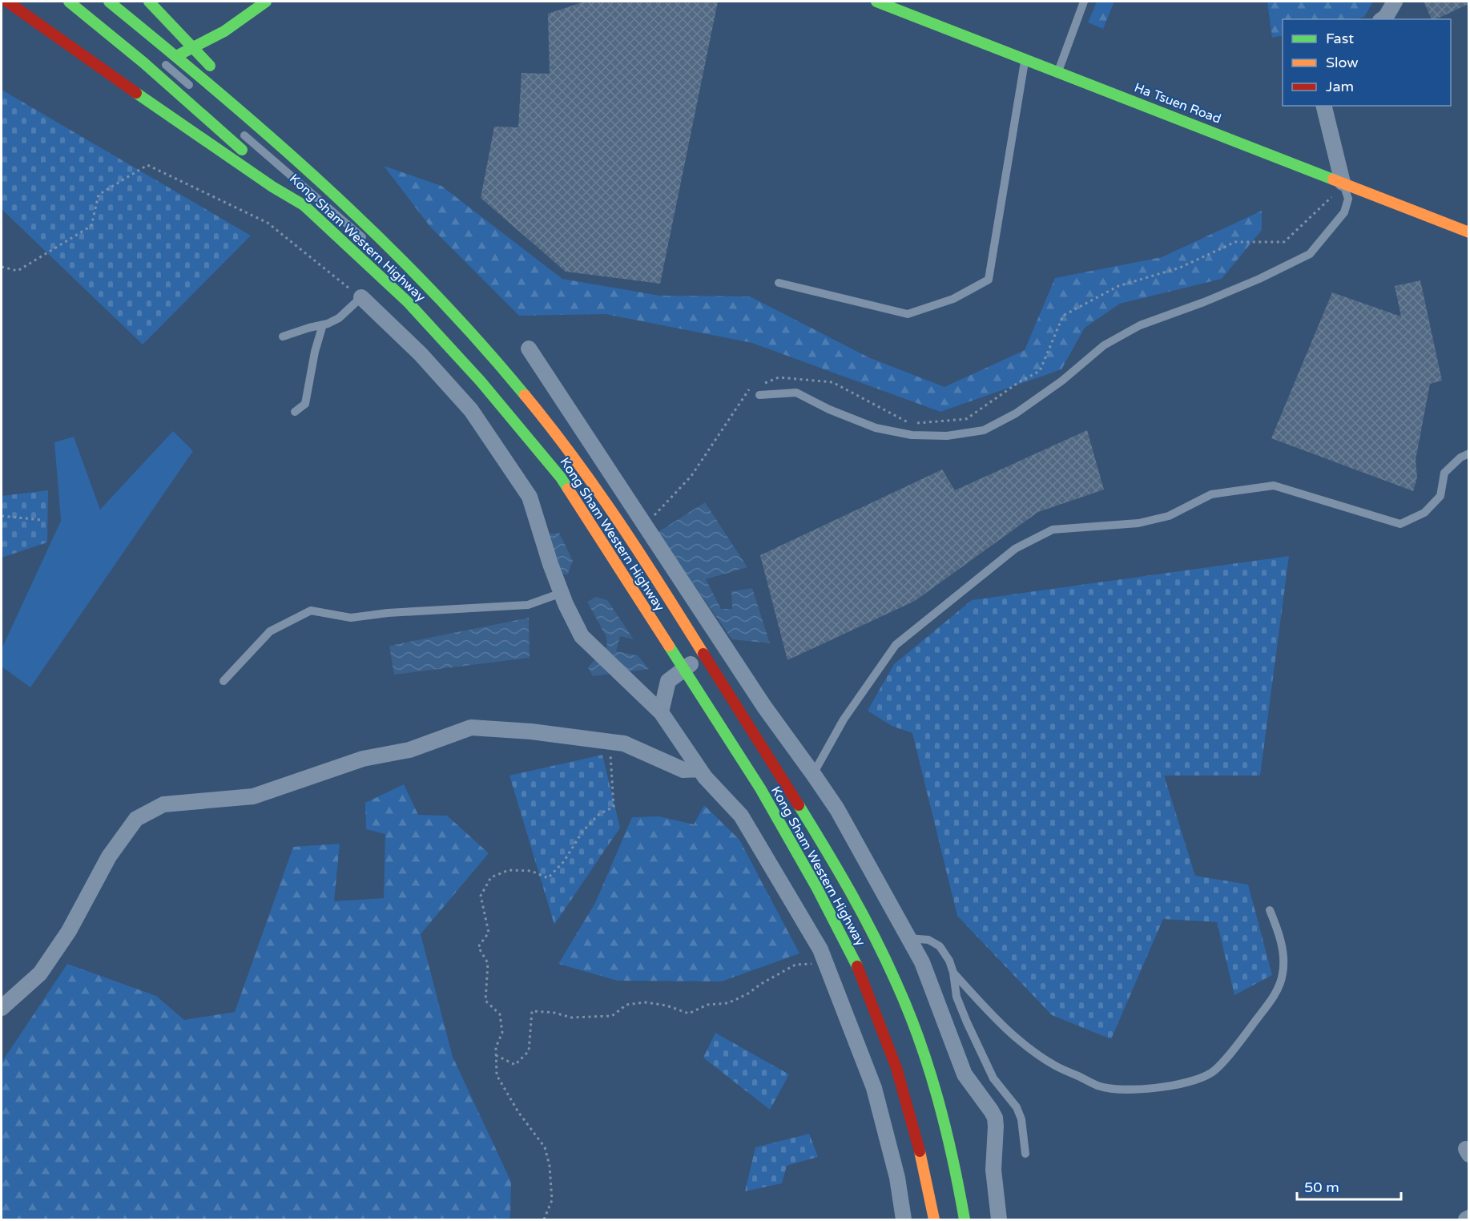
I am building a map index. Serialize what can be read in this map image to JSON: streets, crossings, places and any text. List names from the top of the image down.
{
  "streets": {
    "main road": ["Ha Tsuen Road", "Kong Sham Western Highway"]
  },
  "legend": ["Fast", "Slow", "Jam"],
  "scale_bar": "50 m"
}
